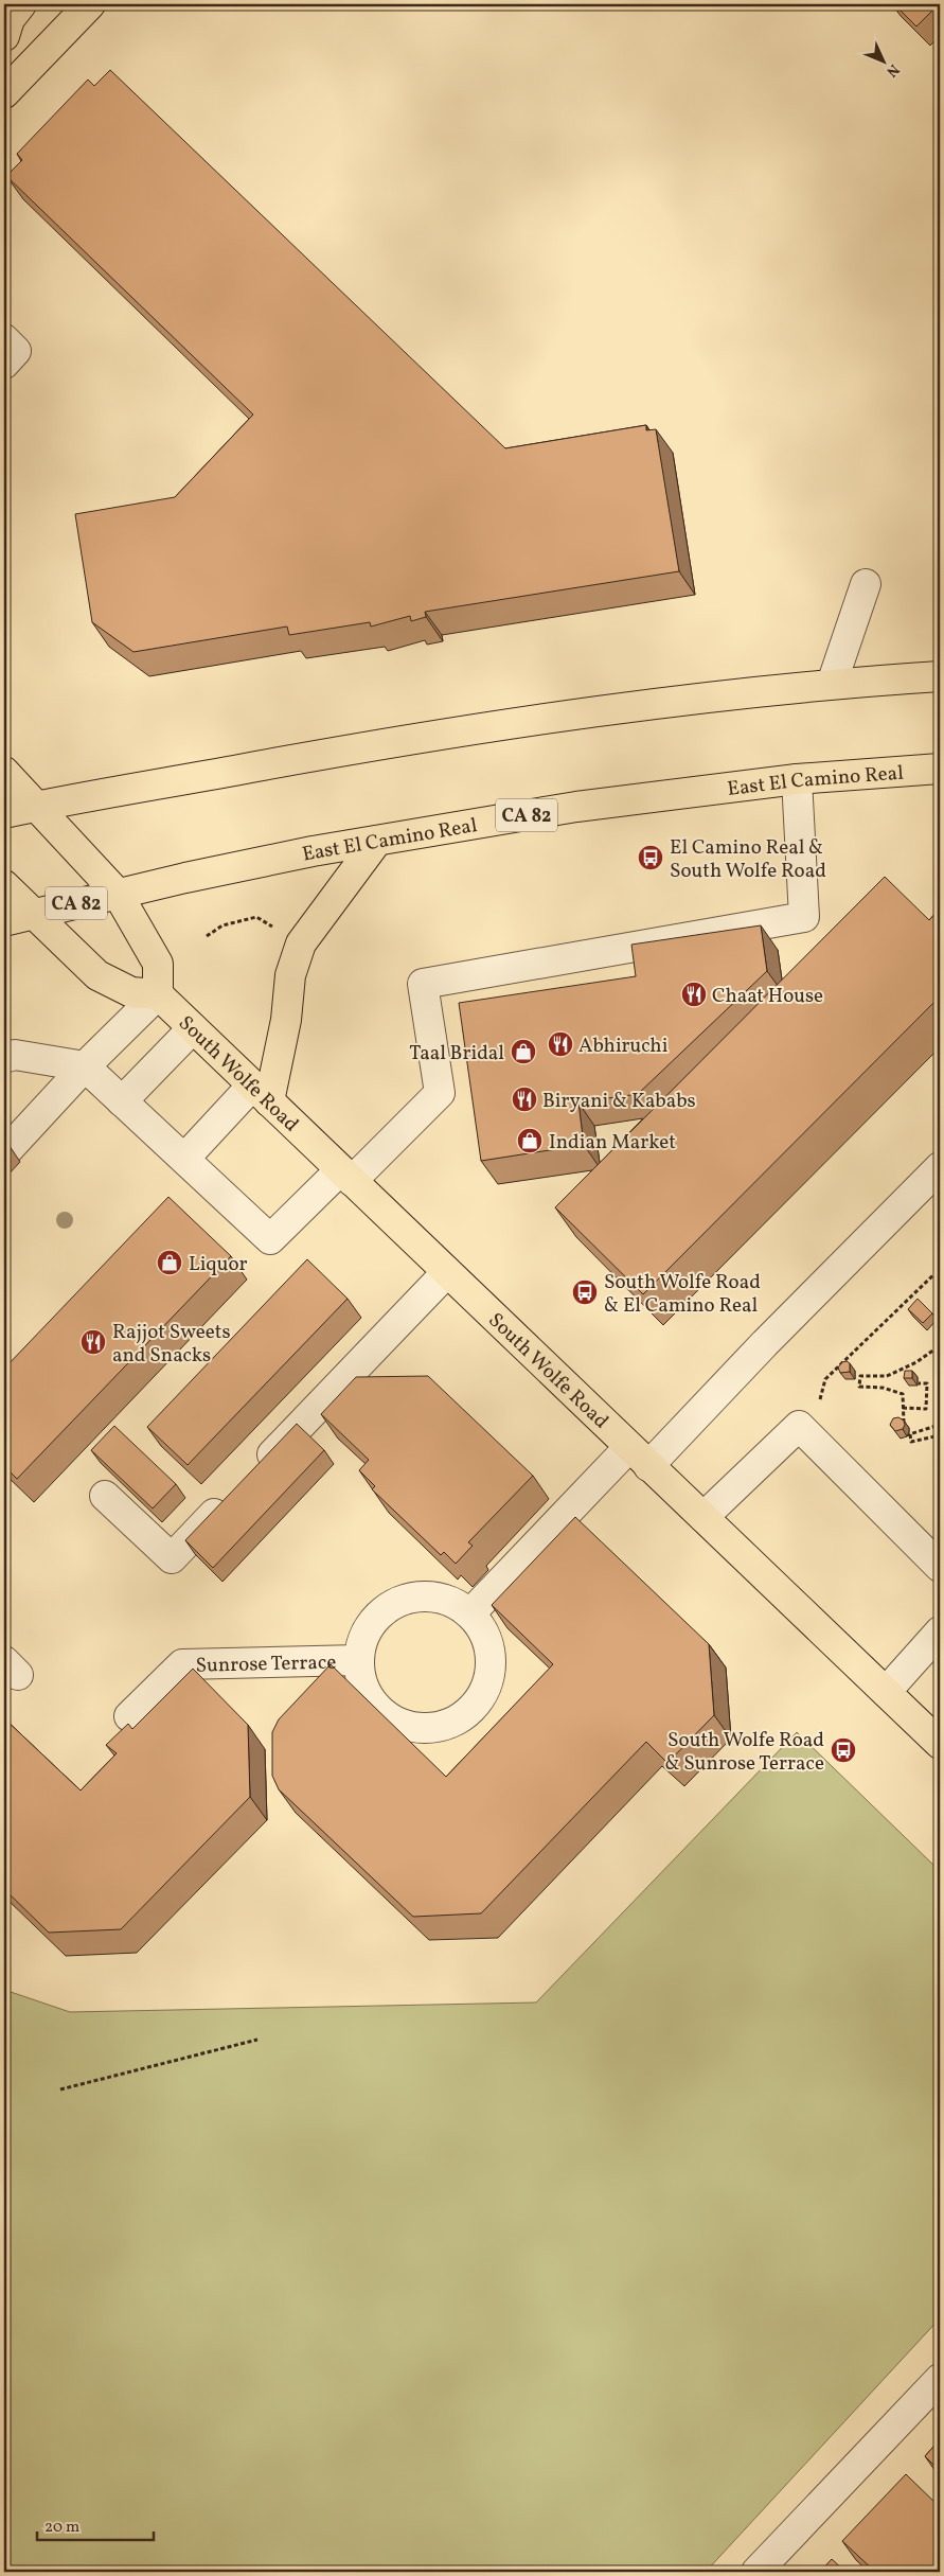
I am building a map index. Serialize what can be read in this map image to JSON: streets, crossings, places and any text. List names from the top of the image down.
{
  "streets": {
    "main road": ["East El Camino Real", "CA 82", "South Wolfe Road"],
    "lane": ["Sunrose Terrace"]
  },
  "places": {
    "bus stop": ["El Camino Real & South Wolfe Road", "South Wolfe Road & El Camino Real", "South Wolfe Road & Sunrose Terrace"],
    "restaurant": [
      "Chaat House",
      "Abhiruchi",
      "Biryani & Kababs",
      "Rajjot Sweets and Snacks"
    ],
    "shop": ["Taal Bridal", "Indian Market", "Liquor"]
  },
  "scale_bar": "20 m",
  "north": "bottom right"
}
